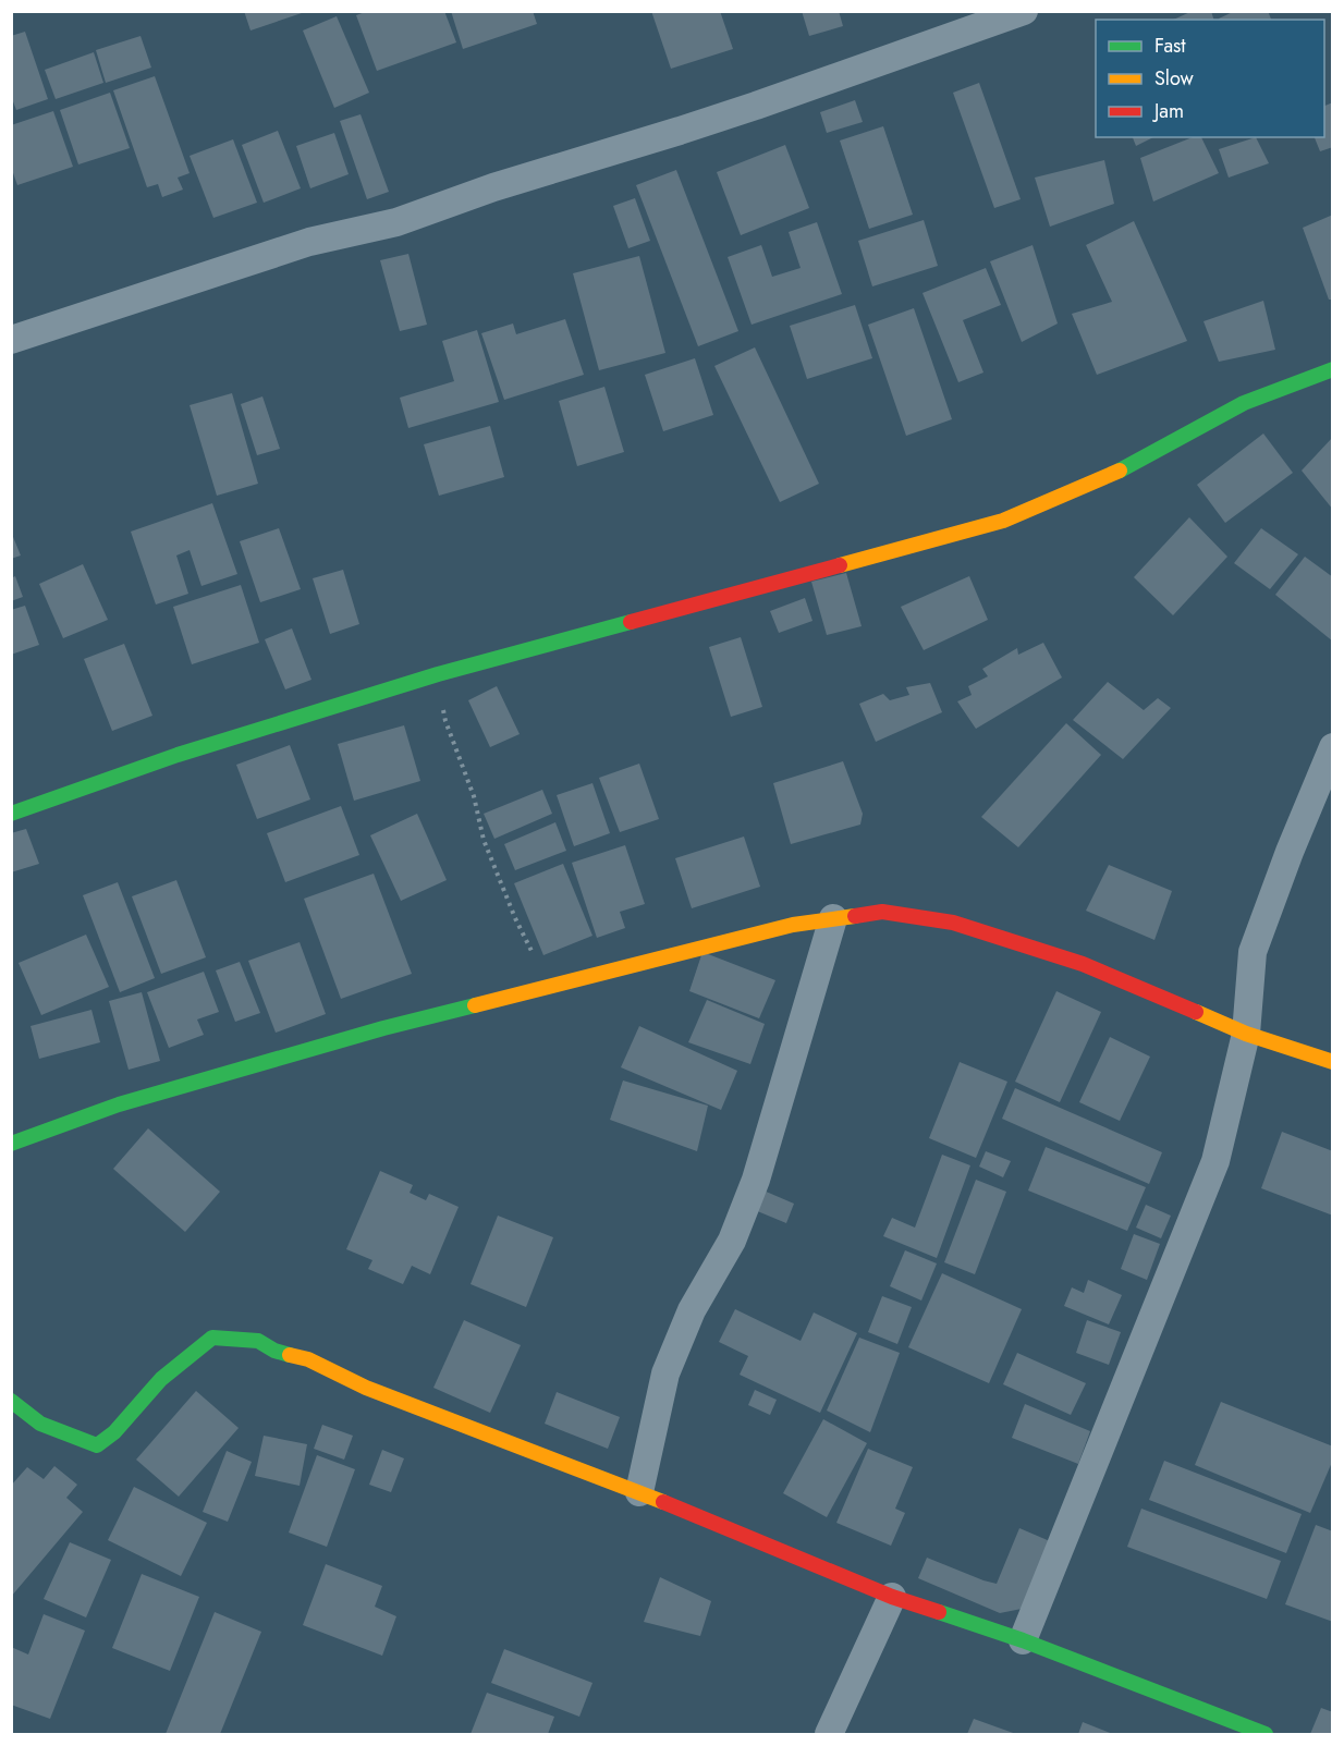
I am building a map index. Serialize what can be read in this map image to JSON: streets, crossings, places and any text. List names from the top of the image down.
{
  "legend": ["Fast", "Slow", "Jam"]
}
